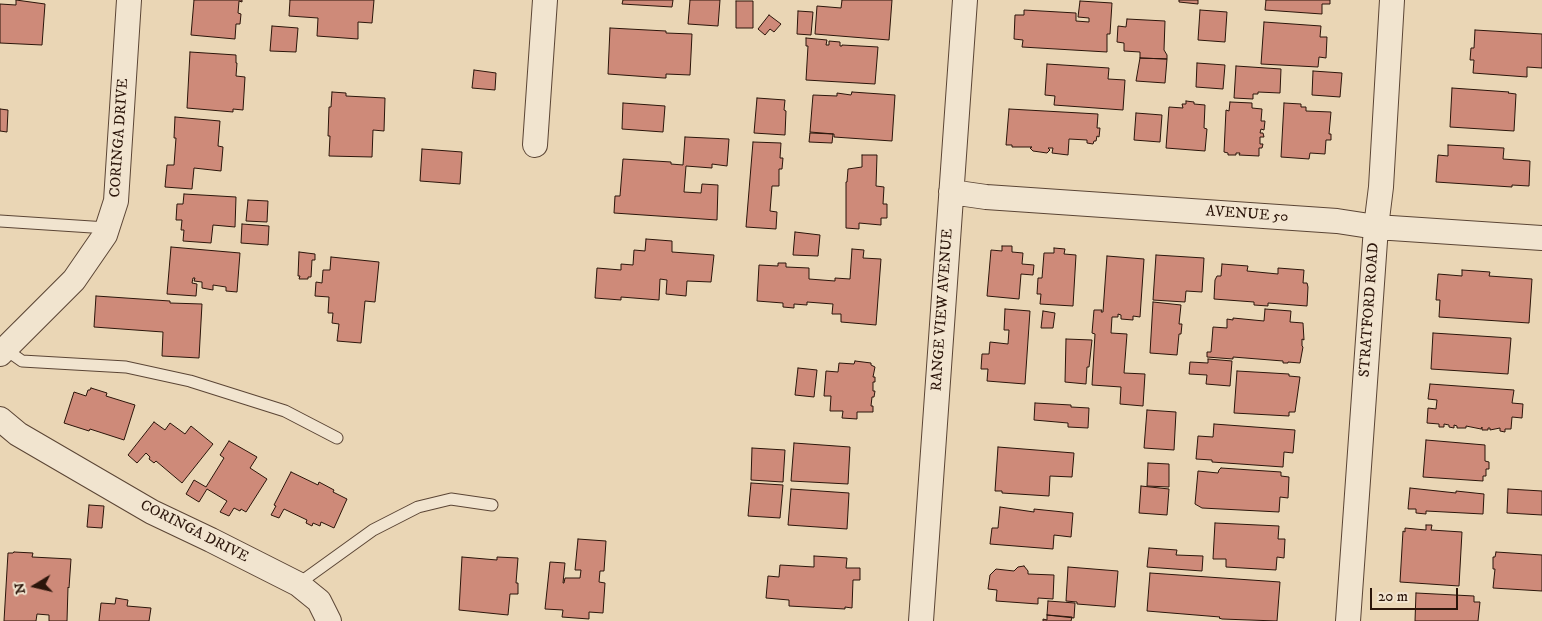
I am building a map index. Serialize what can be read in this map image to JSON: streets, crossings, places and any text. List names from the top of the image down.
{
  "streets": {
    "street": [
      "CORINGA DRIVE",
      "AVENUE 50",
      "RANGE VIEW AVENUE",
      "STRATFORD ROAD"
    ]
  },
  "crossings": [
    ["AVENUE 50", "RANGE VIEW AVENUE"],
    ["AVENUE 50", "STRATFORD ROAD"]
  ],
  "scale_bar": "20 m",
  "north": "left"
}
